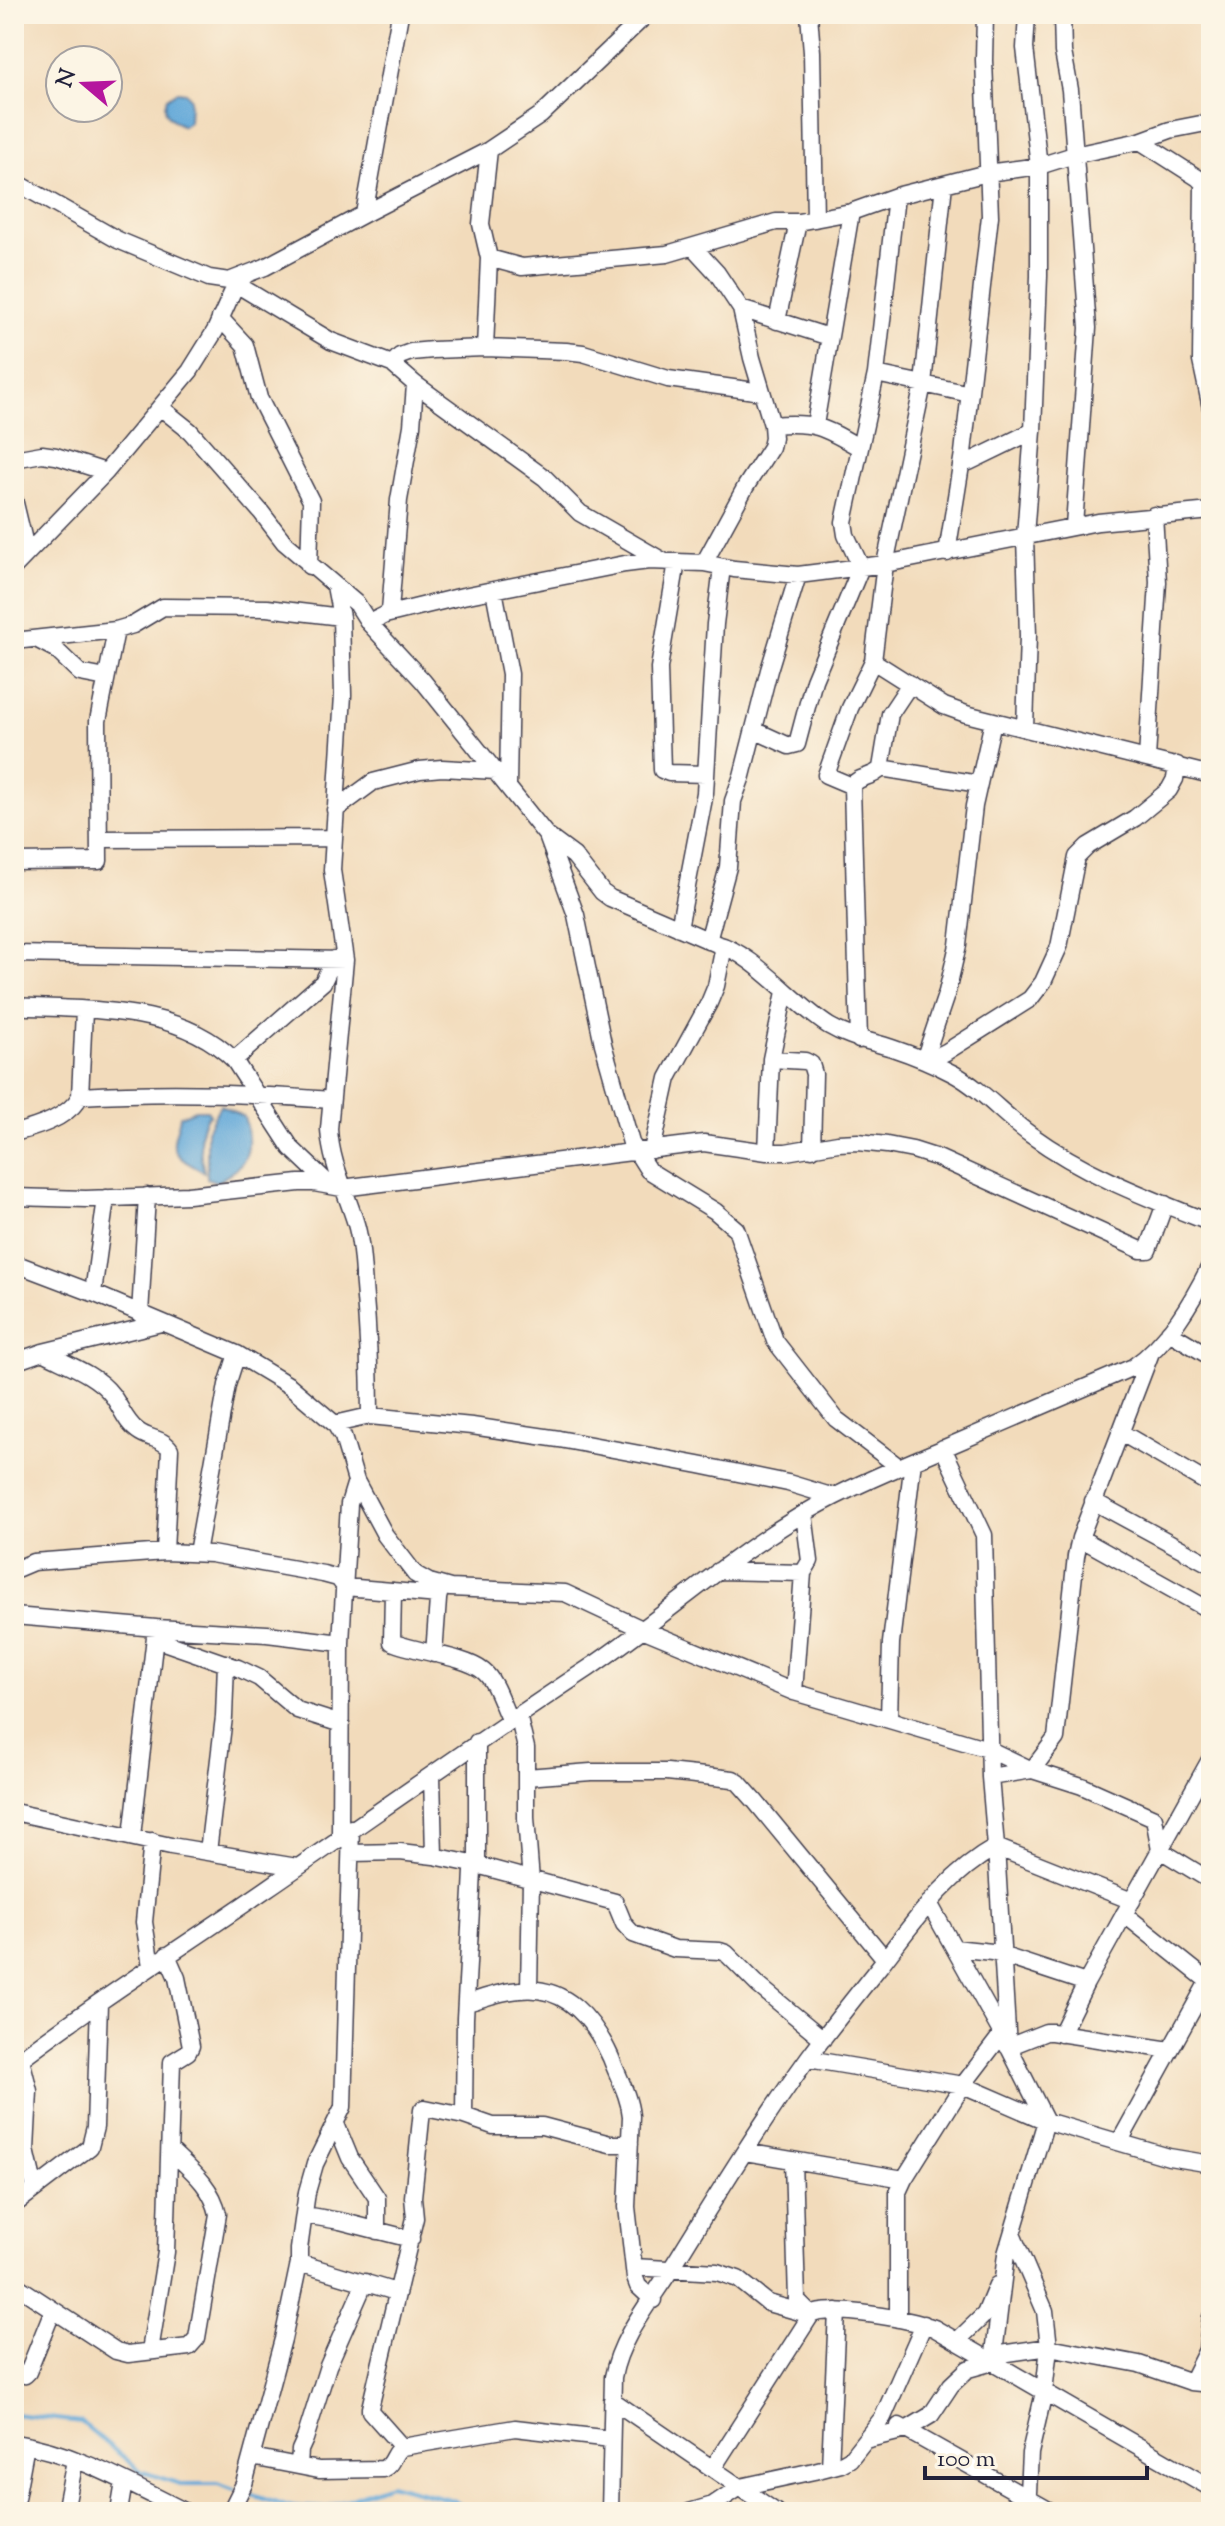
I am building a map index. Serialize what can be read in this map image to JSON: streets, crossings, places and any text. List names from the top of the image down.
{
  "scale_bar": "100 m",
  "north": "left"
}
